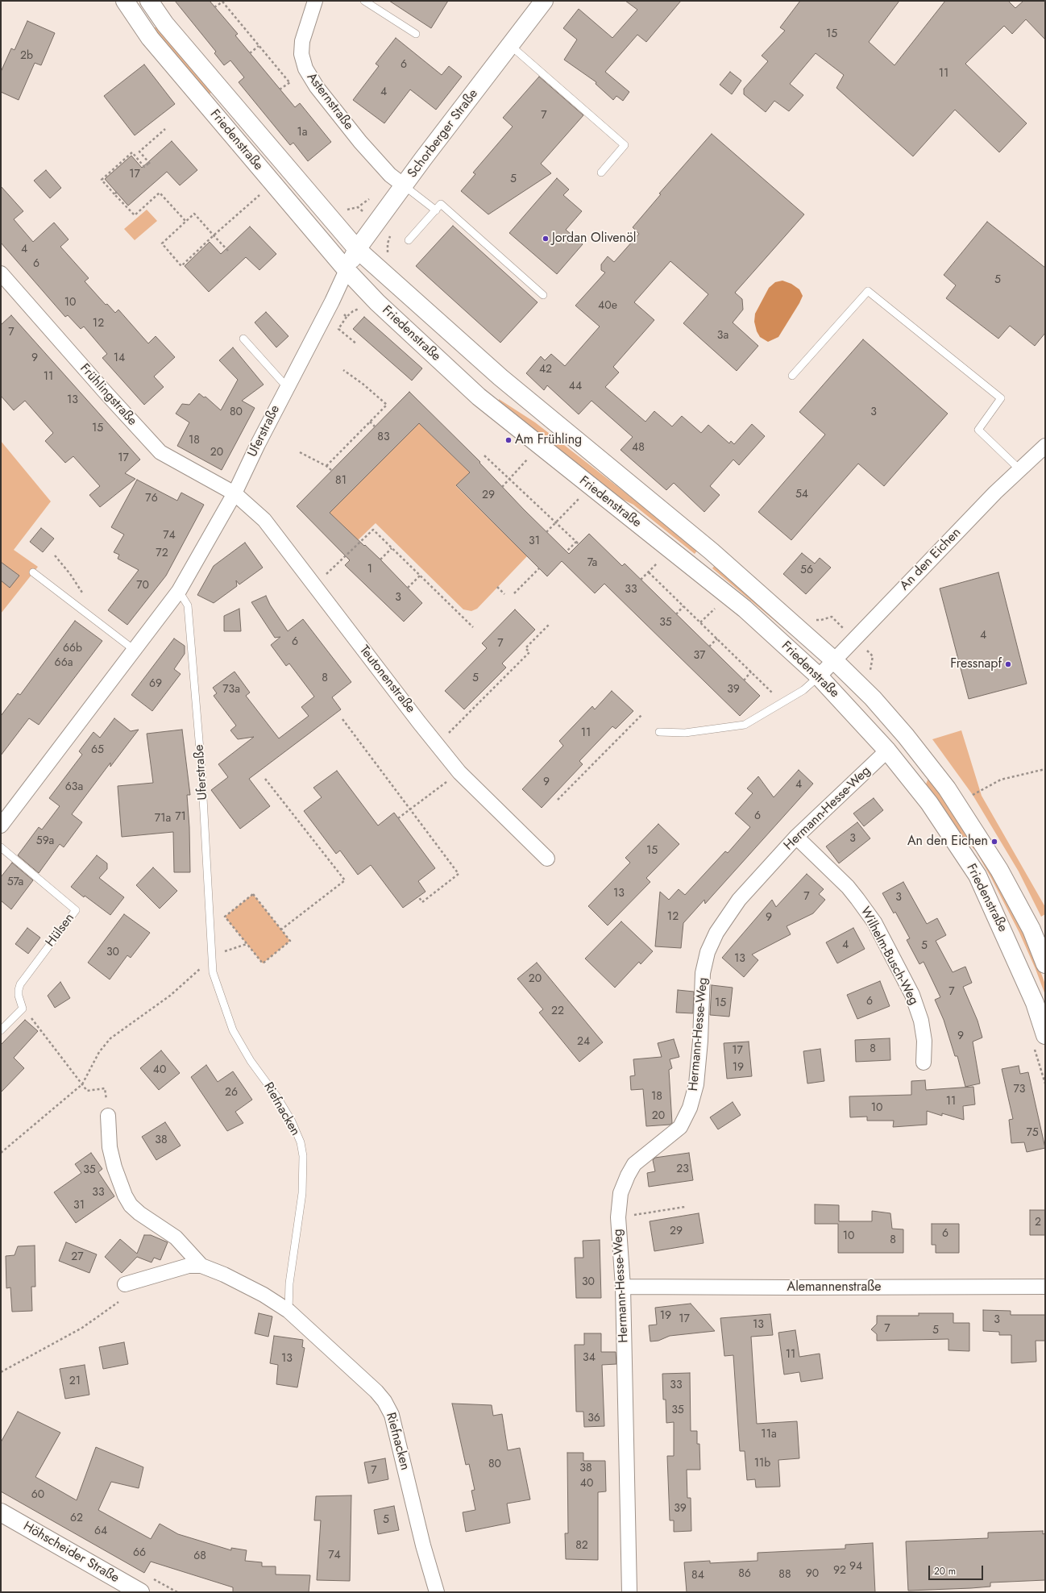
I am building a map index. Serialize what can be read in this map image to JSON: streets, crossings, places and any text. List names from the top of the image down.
{
  "streets": {
    "main road": ["Schorberger Straße", "Friedenstraße", "Höhscheider Straße"],
    "street": [
      "Asternstraße",
      "Frühlingstraße",
      "Uferstraße",
      "An den Eichen",
      "Teutonenstraße",
      "Hermann-Hesse-Weg",
      "Wilhelm-Busch-Weg",
      "Riefnacken",
      "Alemannenstraße"
    ],
    "lane": ["Hülsen"]
  },
  "crossings": [
    ["Asternstraße", "Schorberger Straße"],
    ["Schorberger Straße", "Friedenstraße"],
    ["Schorberger Straße", "Uferstraße"],
    ["Friedenstraße", "Uferstraße"],
    ["Friedenstraße", "An den Eichen"],
    ["Friedenstraße", "Hermann-Hesse-Weg"],
    ["Frühlingstraße", "Uferstraße"],
    ["Frühlingstraße", "Teutonenstraße"],
    ["Uferstraße", "Teutonenstraße"],
    ["Uferstraße", "Riefnacken"],
    ["Hermann-Hesse-Weg", "Wilhelm-Busch-Weg"],
    ["Hermann-Hesse-Weg", "Alemannenstraße"]
  ],
  "places": [
    "Jordan Olivenöl",
    "Am Frühling",
    "Fressnapf",
    "An den Eichen"
  ],
  "house_numbers": [
    "15",
    "2b",
    "6",
    "11",
    "4",
    "7",
    "1a",
    "17",
    "5",
    "4",
    "6",
    "5",
    "10",
    "40e",
    "12",
    "7",
    "3a",
    "9",
    "14",
    "42",
    "11",
    "44",
    "13",
    "80",
    "3",
    "15",
    "83",
    "18",
    "48",
    "20",
    "17",
    "81",
    "54",
    "29",
    "76",
    "74",
    "31",
    "72",
    "7a",
    "1",
    "56",
    "70",
    "33",
    "3",
    "35",
    "4",
    "6",
    "7",
    "66b",
    "37",
    "66a",
    "8",
    "5",
    "69",
    "73a",
    "39",
    "11",
    "65",
    "9",
    "4",
    "63a",
    "6",
    "71",
    "71a",
    "3",
    "59a",
    "15",
    "57a",
    "13",
    "7",
    "3",
    "12",
    "9",
    "4",
    "5",
    "30",
    "13",
    "20",
    "7",
    "6",
    "15",
    "22",
    "9",
    "24",
    "8",
    "17",
    "19",
    "40",
    "73",
    "26",
    "18",
    "11",
    "10",
    "20",
    "75",
    "38",
    "23",
    "35",
    "33",
    "31",
    "2",
    "29",
    "6",
    "10",
    "8",
    "27",
    "30",
    "19",
    "17",
    "3",
    "13",
    "7",
    "5",
    "11",
    "34",
    "13",
    "21",
    "33",
    "35",
    "36",
    "11a",
    "11b",
    "80",
    "38",
    "7",
    "40",
    "60",
    "39",
    "62",
    "5",
    "64",
    "82",
    "66",
    "74",
    "68",
    "94",
    "92",
    "86",
    "90",
    "88",
    "84"
  ],
  "scale_bar": "20 m"
}
